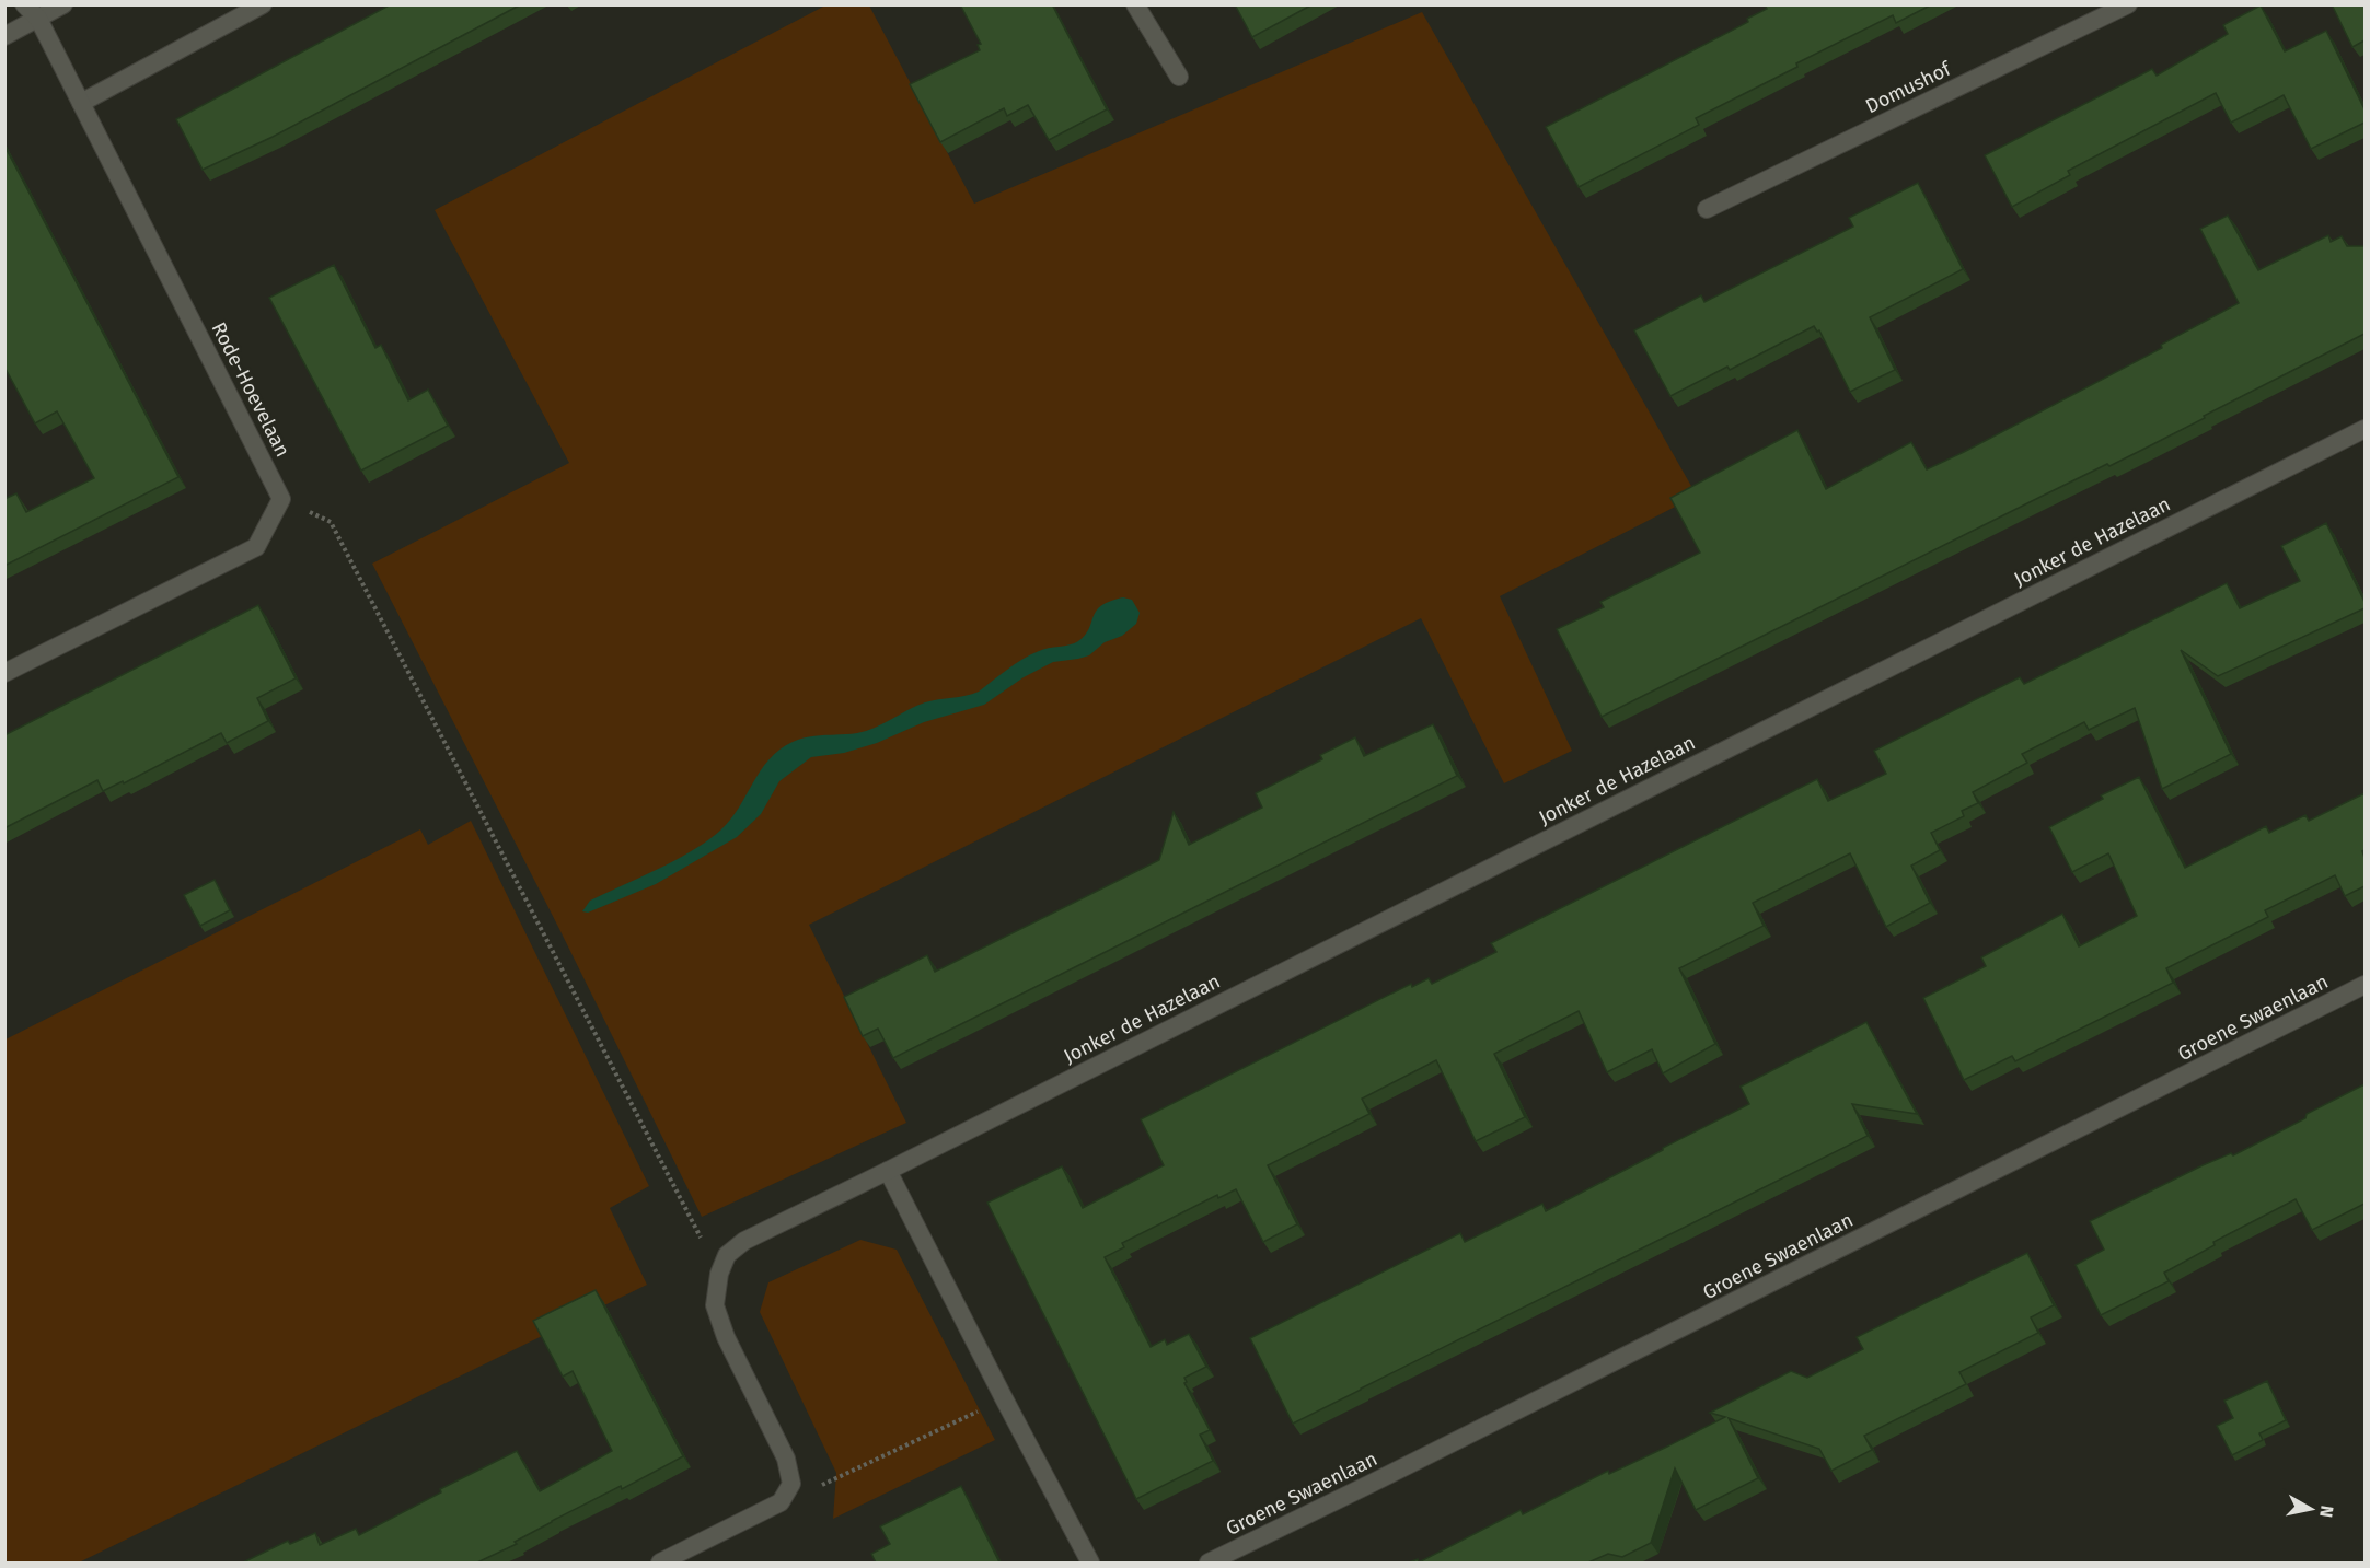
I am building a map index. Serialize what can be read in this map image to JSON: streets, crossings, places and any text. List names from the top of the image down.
{
  "streets": {
    "street": [
      "Domushof",
      "Rode-Hoevelaan",
      "Jonker de Hazelaan",
      "Groene Swaenlaan"
    ]
  },
  "north": "right"
}
